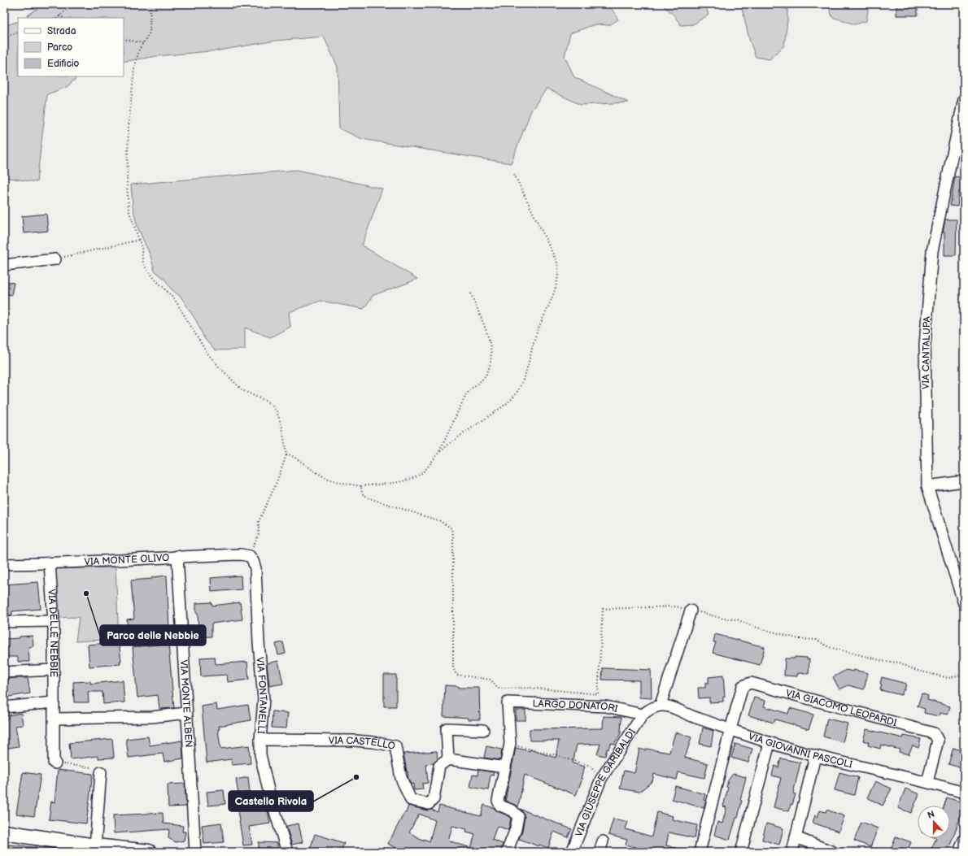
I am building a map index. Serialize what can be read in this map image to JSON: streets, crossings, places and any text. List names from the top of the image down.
{
  "streets": {
    "street": [
      "VIA CANTALUPA",
      "VIA MONTE OLIVO",
      "VIA DELLE NEBBIE",
      "VIA FONTANELLI",
      "VIA MONTE ALBEN",
      "LARGO DONATORI",
      "VIA GIACOMO LEOPARDI",
      "VIA CASTELLO",
      "VIA GIOVANNI PASCOLI",
      "VIA GIUSEPPE GARIBALDI"
    ]
  },
  "crossings": [
    ["VIA MONTE OLIVO", "VIA DELLE NEBBIE"],
    ["VIA MONTE OLIVO", "VIA FONTANELLI"],
    ["VIA MONTE OLIVO", "VIA MONTE ALBEN"],
    ["VIA FONTANELLI", "VIA CASTELLO"],
    ["LARGO DONATORI", "VIA GIUSEPPE GARIBALDI"],
    ["VIA GIACOMO LEOPARDI", "VIA GIOVANNI PASCOLI"]
  ],
  "places": ["Parco delle Nebbie", "Castello Rivola"],
  "legend": ["Strada", "Parco", "Edificio"],
  "north": "top"
}
